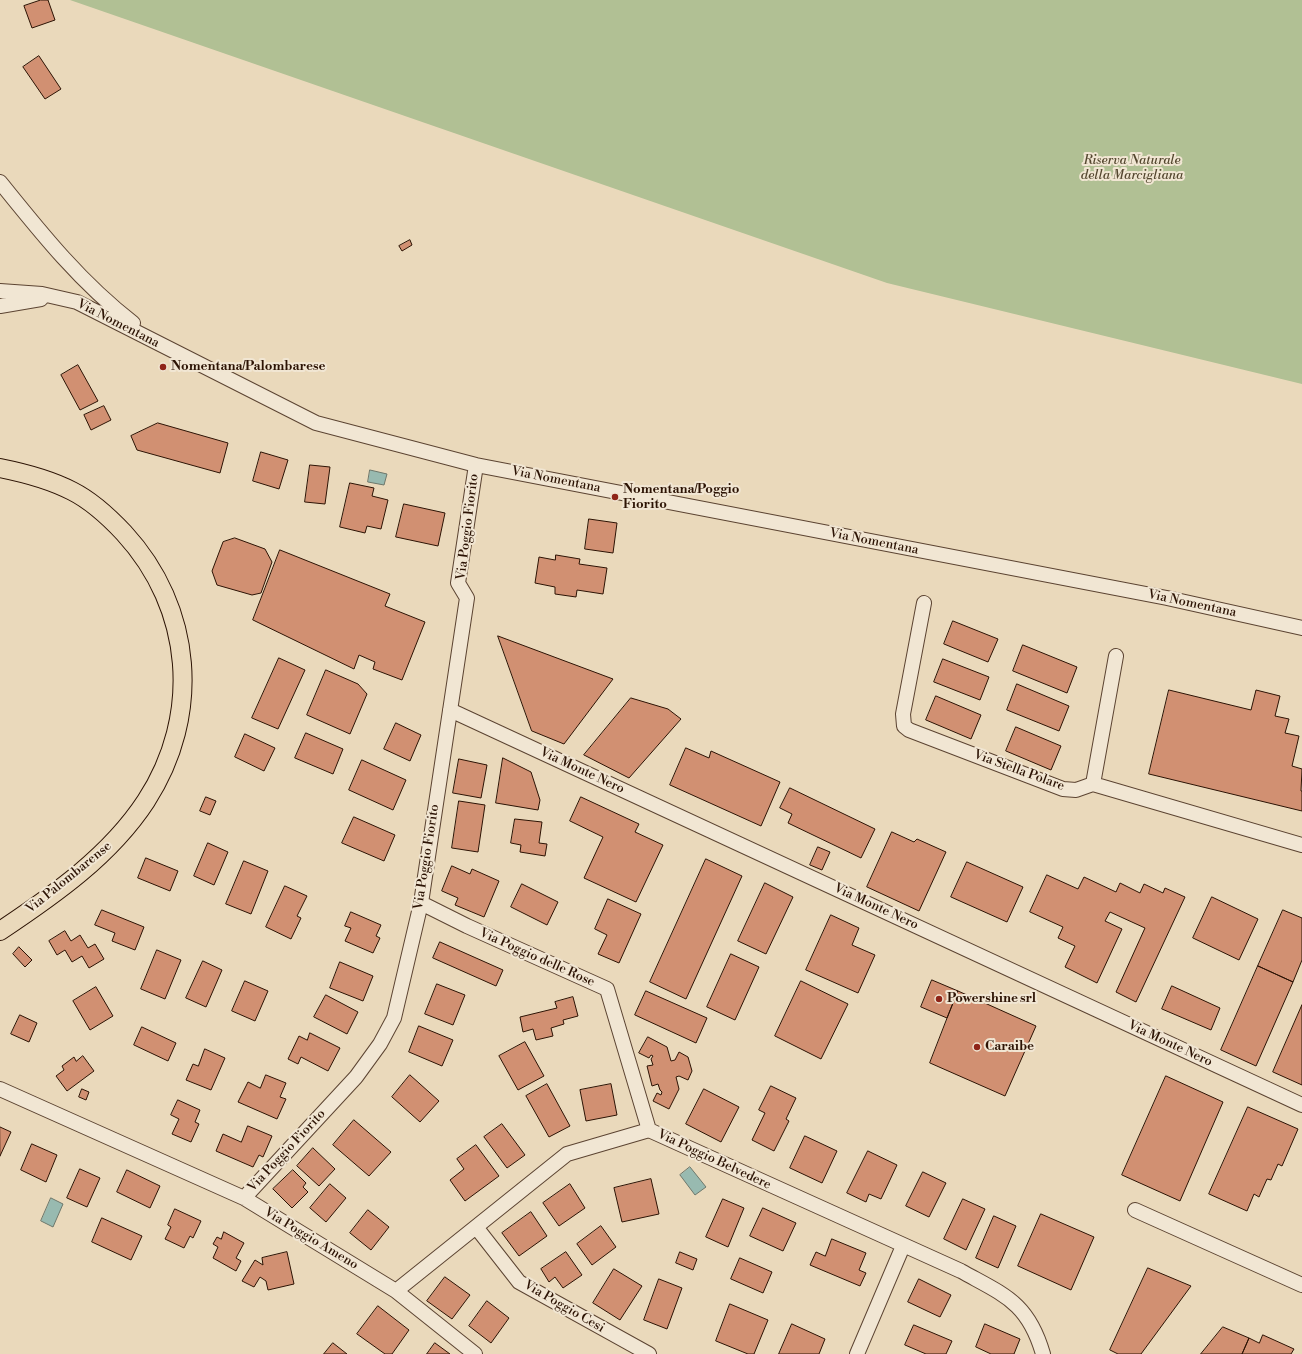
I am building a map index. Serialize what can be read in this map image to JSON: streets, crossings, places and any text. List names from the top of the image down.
{
  "streets": {
    "main road": ["Via Palombarense"],
    "street": [
      "Via Nomentana",
      "Via Poggio Fiorito",
      "Via Monte Nero",
      "Via Stella Polare",
      "Via Poggio delle Rose",
      "Via Poggio Belvedere",
      "Via Poggio Ameno",
      "Via Poggio Cesi"
    ]
  },
  "crossings": [
    ["Via Nomentana", "Via Poggio Fiorito"],
    ["Via Poggio Fiorito", "Via Monte Nero"],
    ["Via Poggio Fiorito", "Via Poggio delle Rose"],
    ["Via Poggio Fiorito", "Via Poggio Ameno"],
    ["Via Poggio delle Rose", "Via Poggio Belvedere"],
    ["Via Poggio Belvedere", "Via Poggio Ameno"],
    ["Via Poggio Belvedere", "Via Poggio Cesi"]
  ],
  "parks": ["Riserva Naturale della Marcigliana"],
  "places": [
    "Nomentana/Palombarese",
    "Nomentana/Poggio Fiorito",
    "Powershine srl",
    "Caraibe"
  ]
}
